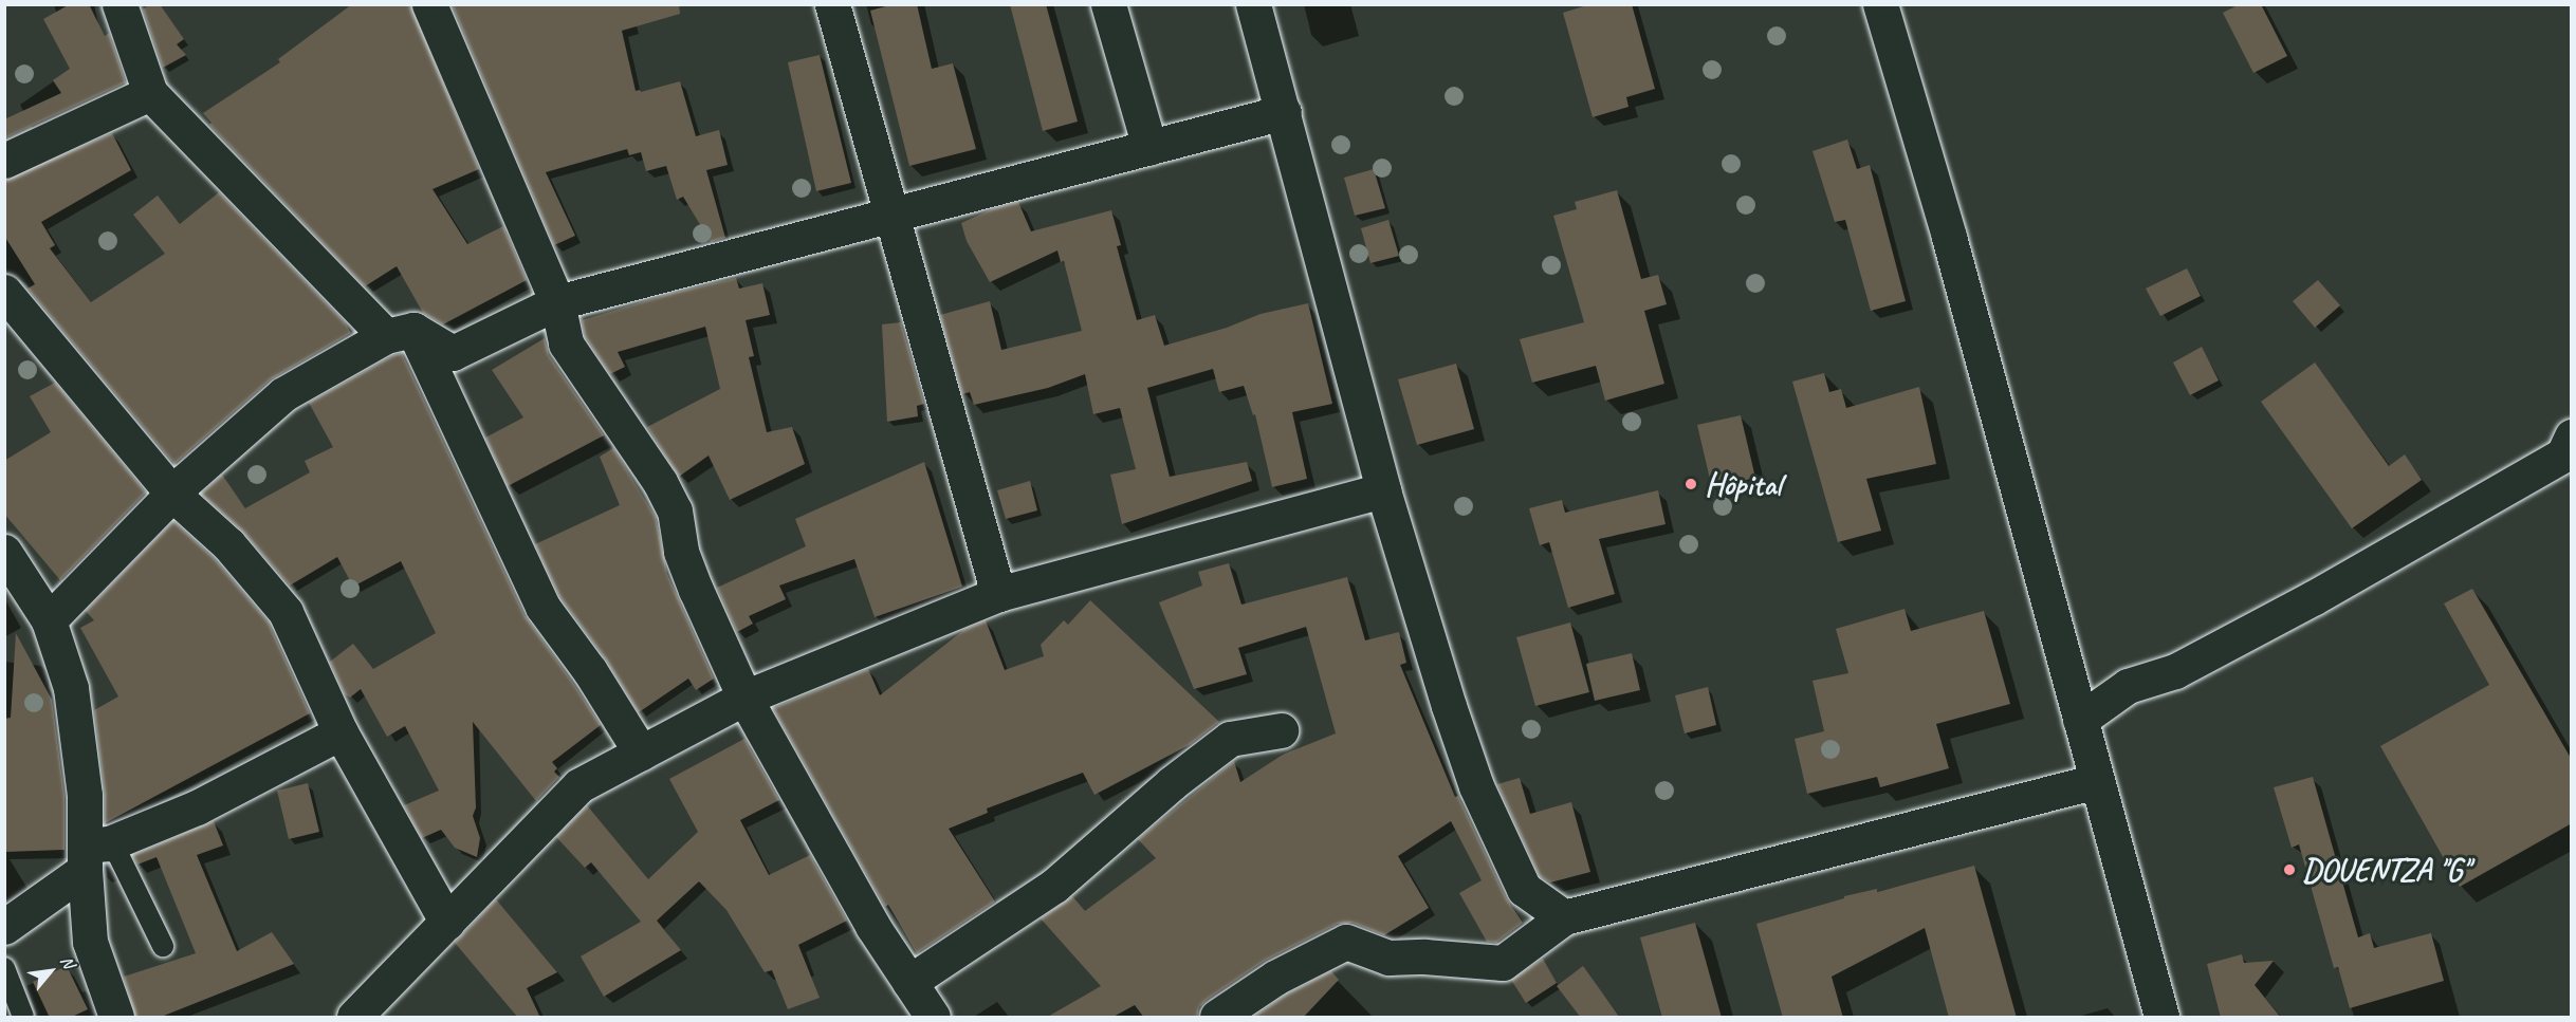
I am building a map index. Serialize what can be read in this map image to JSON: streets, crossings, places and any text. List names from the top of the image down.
{
  "places": ["Hôpital", "DOUENTZA ''G''"],
  "north": "top right"
}
